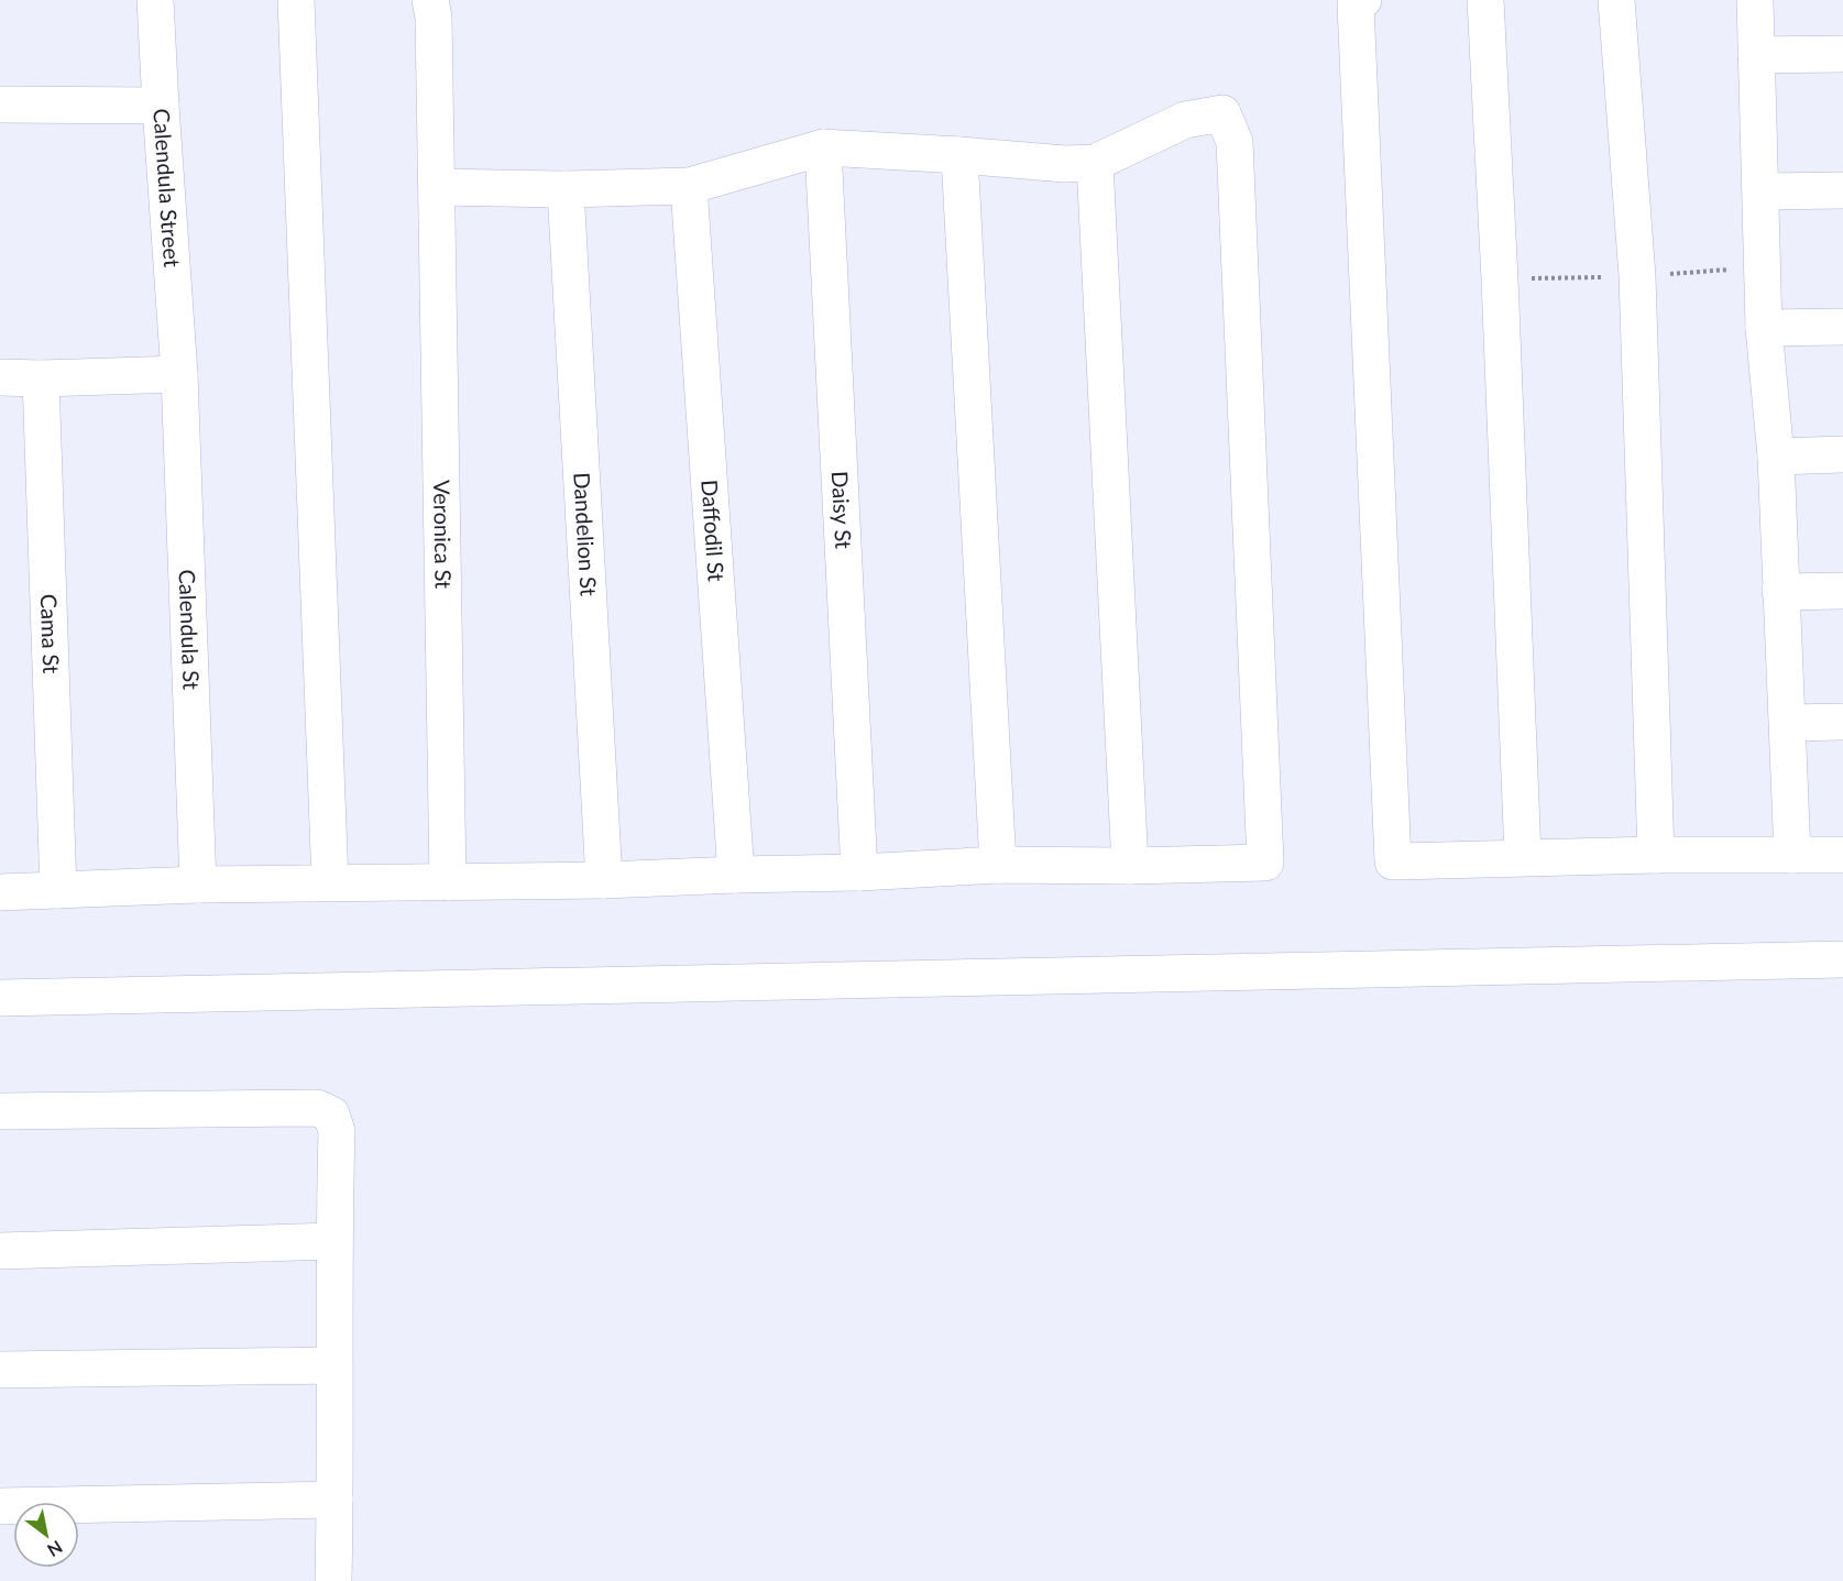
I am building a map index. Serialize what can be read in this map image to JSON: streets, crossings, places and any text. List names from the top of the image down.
{
  "streets": {
    "street": [
      "Calendula Street",
      "Daisy St",
      "Daffodil St",
      "Veronica St",
      "Dandelion St",
      "Calendula St",
      "Cama St"
    ]
  },
  "crossings": [
    ["Calendula Street", "Calendula St"]
  ],
  "north": "bottom right"
}
